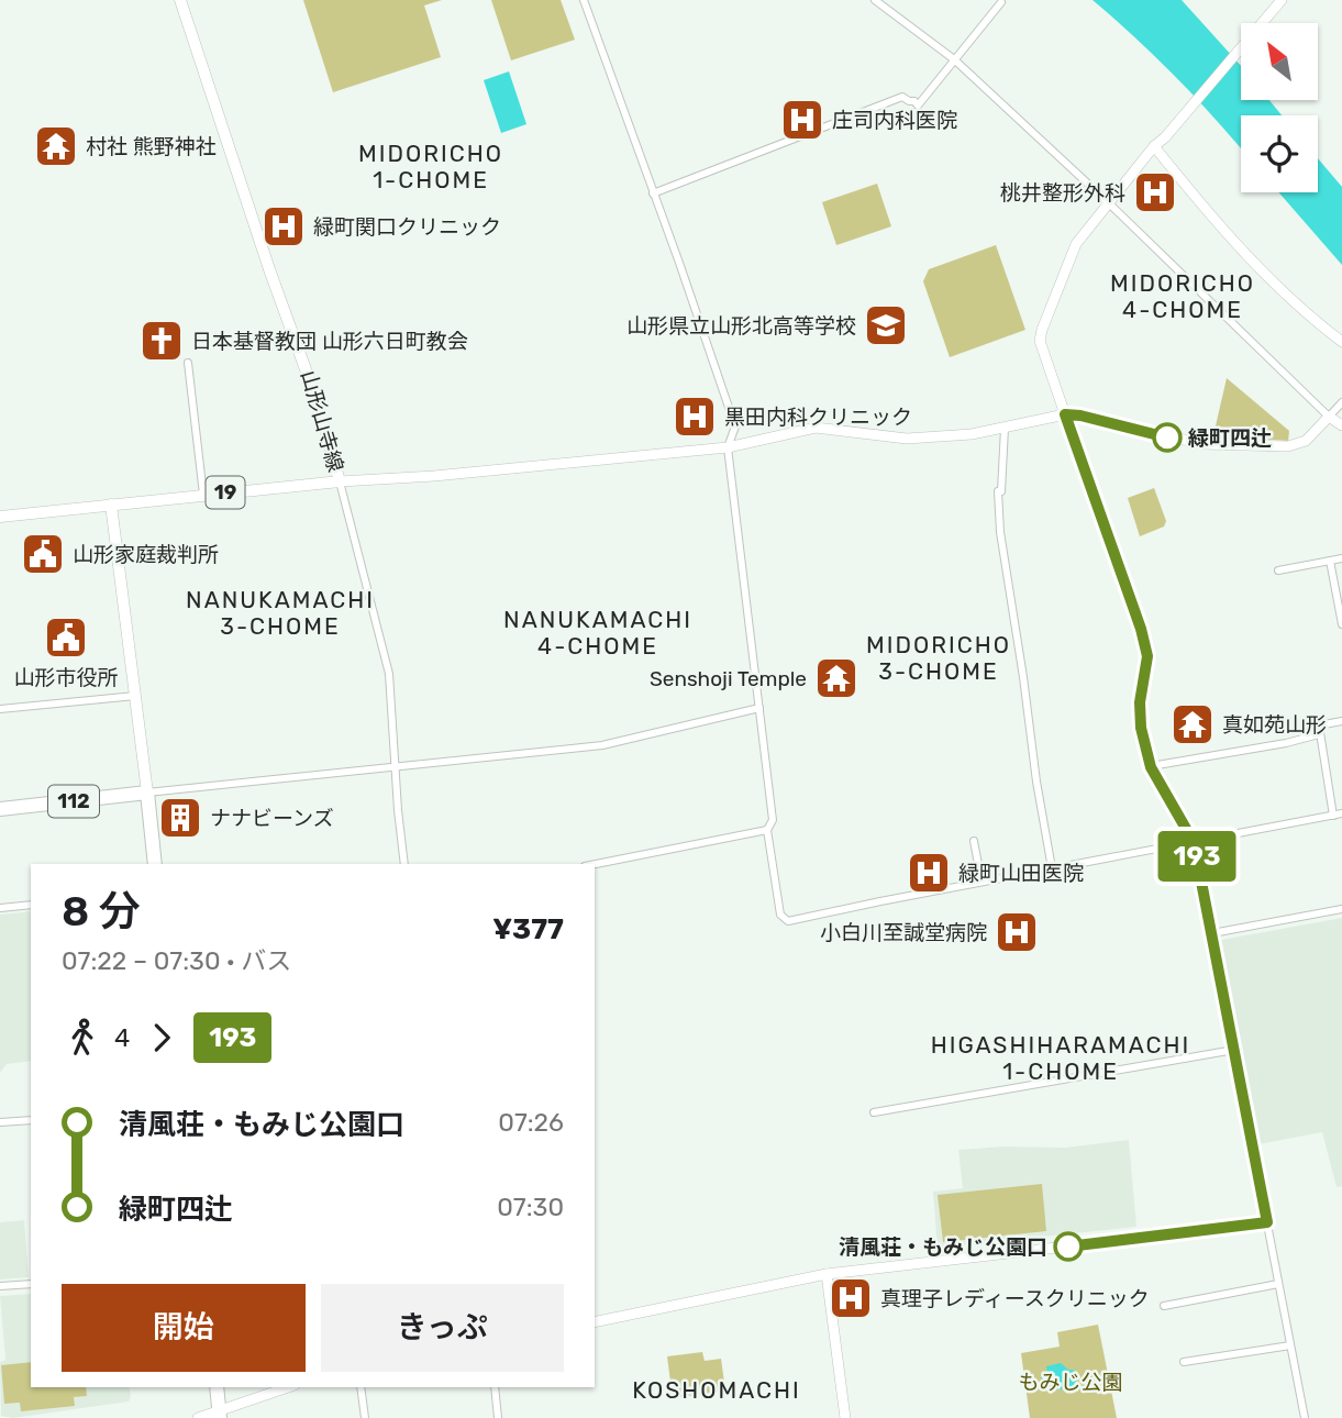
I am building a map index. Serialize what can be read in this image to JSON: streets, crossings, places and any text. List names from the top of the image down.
{
  "streets": {
    "highway": ["112"],
    "main road": ["山形山寺線", "19"]
  },
  "districts": [
    "MIDORICHO 1-CHOME",
    "MIDORICHO 4-CHOME",
    "NANUKAMACHI 3-CHOME",
    "NANUKAMACHI 4-CHOME",
    "MIDORICHO 3-CHOME",
    "HIGASHIHARAMACHI 1-CHOME",
    "KOSHOMACHI"
  ],
  "parks": ["もみじ公園"],
  "places": {
    "hospital": [
      "庄司内科医院",
      "桃井整形外科",
      "緑町関口クリニック",
      "黒田内科クリニック",
      "緑町山田医院",
      "小白川至誠堂病院",
      "真理子レディースクリニック"
    ],
    "temple": ["村社 熊野神社", "Senshoji Temple", "真如苑山形"],
    "school or university": ["山形県立山形北高等学校"],
    "church": ["日本基督教団 山形六日町教会"],
    "other": ["緑町四辻", "清風荘・もみじ公園口"],
    "public building": ["山形家庭裁判所", "山形市役所"],
    "building": ["ナナビーンズ"]
  },
  "lines": ["bus line 193"],
  "north": "top left",
  "page": {
    "on_map": "193",
    "heading": ["8 分", "07:22 – 07:30 · バス", "¥377"],
    "legs": ["4", "193"],
    "list": [
      {
        "name": "清風荘・もみじ公園口",
        "value": "07:26"
      },
      {
        "name": "緑町四辻",
        "value": "07:30"
      }
    ],
    "buttons": ["開始", "きっぷ"]
  }
}
